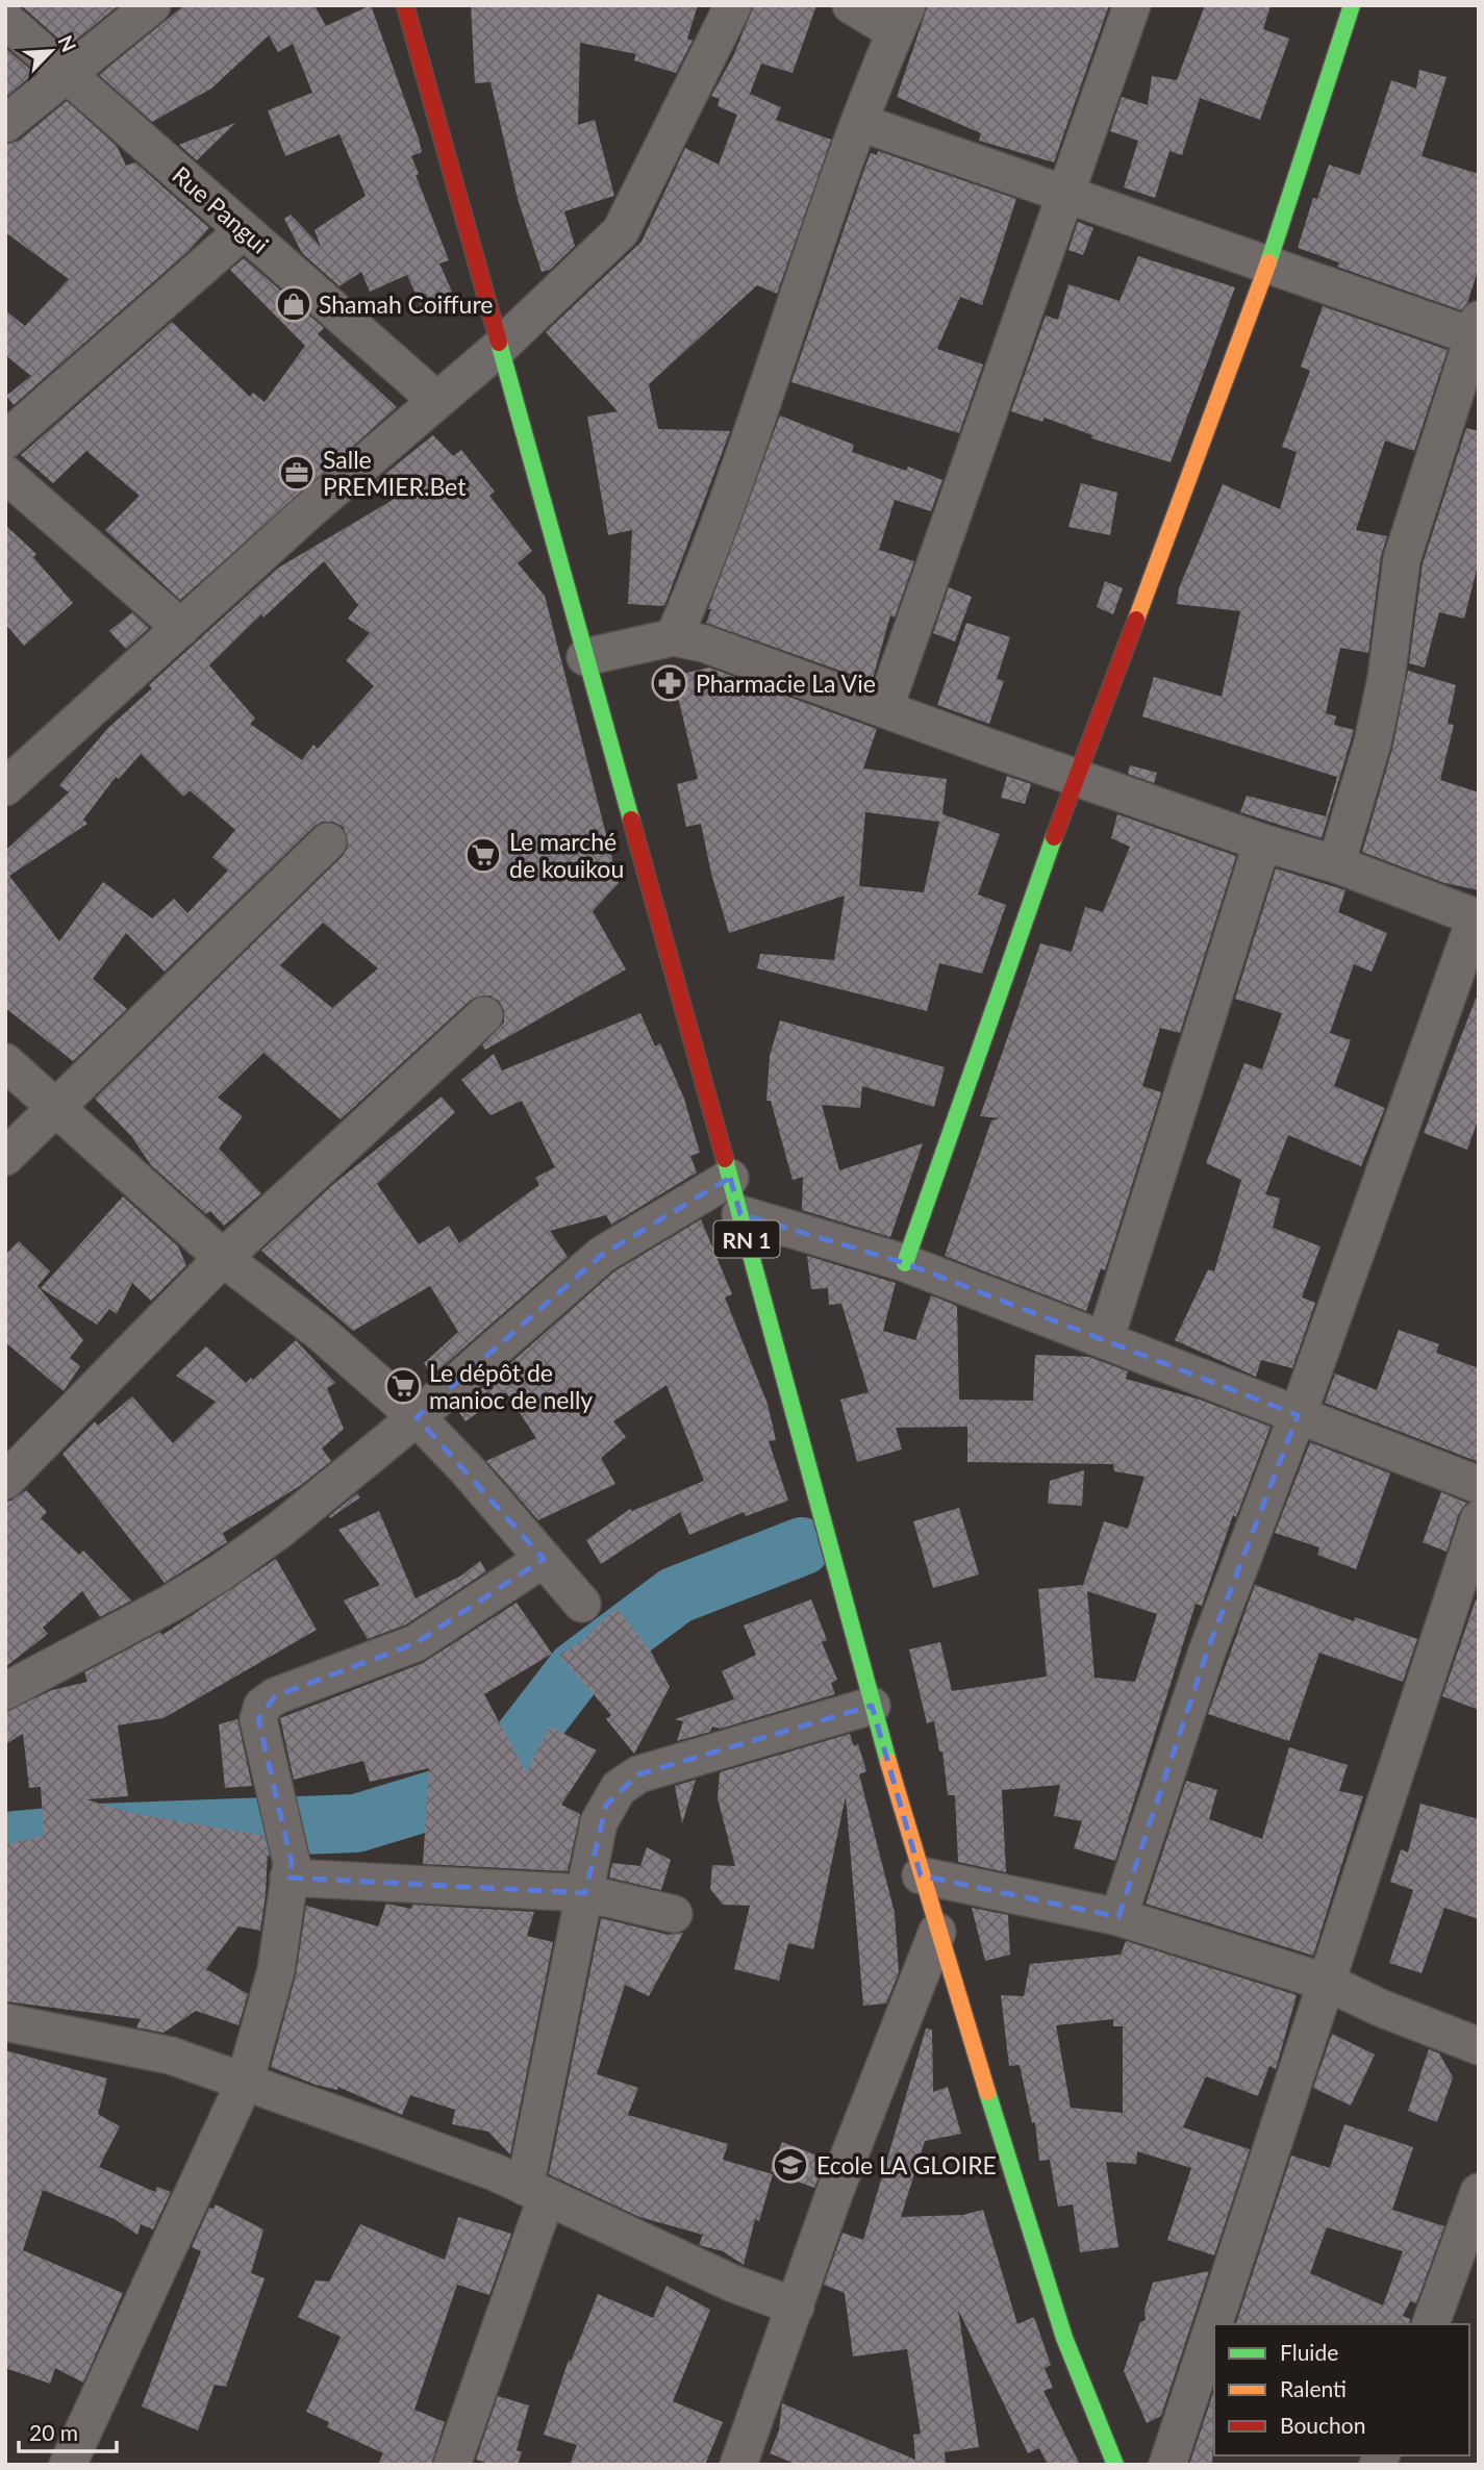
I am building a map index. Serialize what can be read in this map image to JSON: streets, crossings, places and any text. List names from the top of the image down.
{
  "streets": {
    "main road": ["RN 1"],
    "street": ["Rue Pangui"]
  },
  "places": {
    "shop": ["Shamah Coiffure"],
    "office": ["Salle PREMIER.Bet"],
    "pharmacy": ["Pharmacie La Vie"],
    "supermarket": ["Le marché de kouikou", "Le dépôt de manioc de nelly"],
    "school or university": ["Ecole LA GLOIRE"]
  },
  "legend": ["Fluide", "Ralenti", "Bouchon"],
  "scale_bar": "20 m",
  "north": "top right"
}
